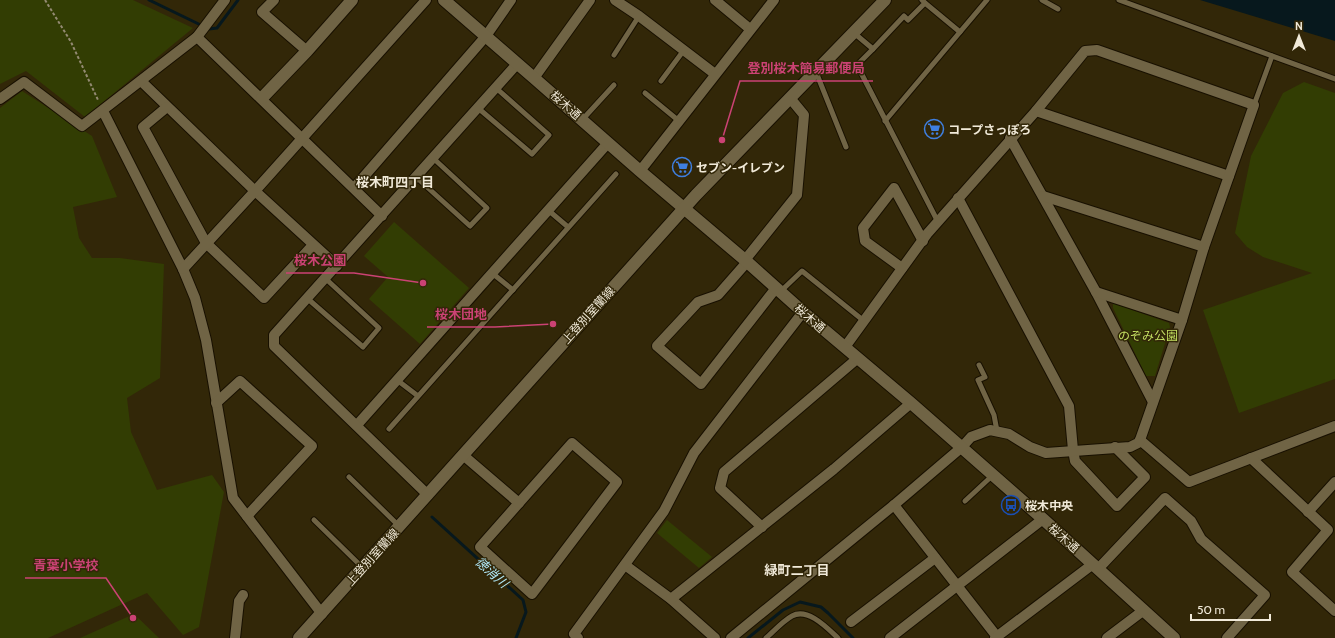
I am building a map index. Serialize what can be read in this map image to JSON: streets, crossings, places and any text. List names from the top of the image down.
{
  "streets": {
    "street": ["桜木通", "上登別室蘭線"]
  },
  "crossings": [
    ["桜木通", "上登別室蘭線"]
  ],
  "districts": ["桜木町四丁目", "緑町二丁目"],
  "water": ["徳消川"],
  "parks": ["のぞみ公園"],
  "places": {
    "supermarket": ["コープさっぽろ", "セブン-イレブン"],
    "other": [
      "登別桜木簡易郵便局",
      "桜木公園",
      "桜木団地",
      "青葉小学校"
    ],
    "bus stop": ["桜木中央"]
  },
  "scale_bar": "50 m",
  "north": "top"
}
